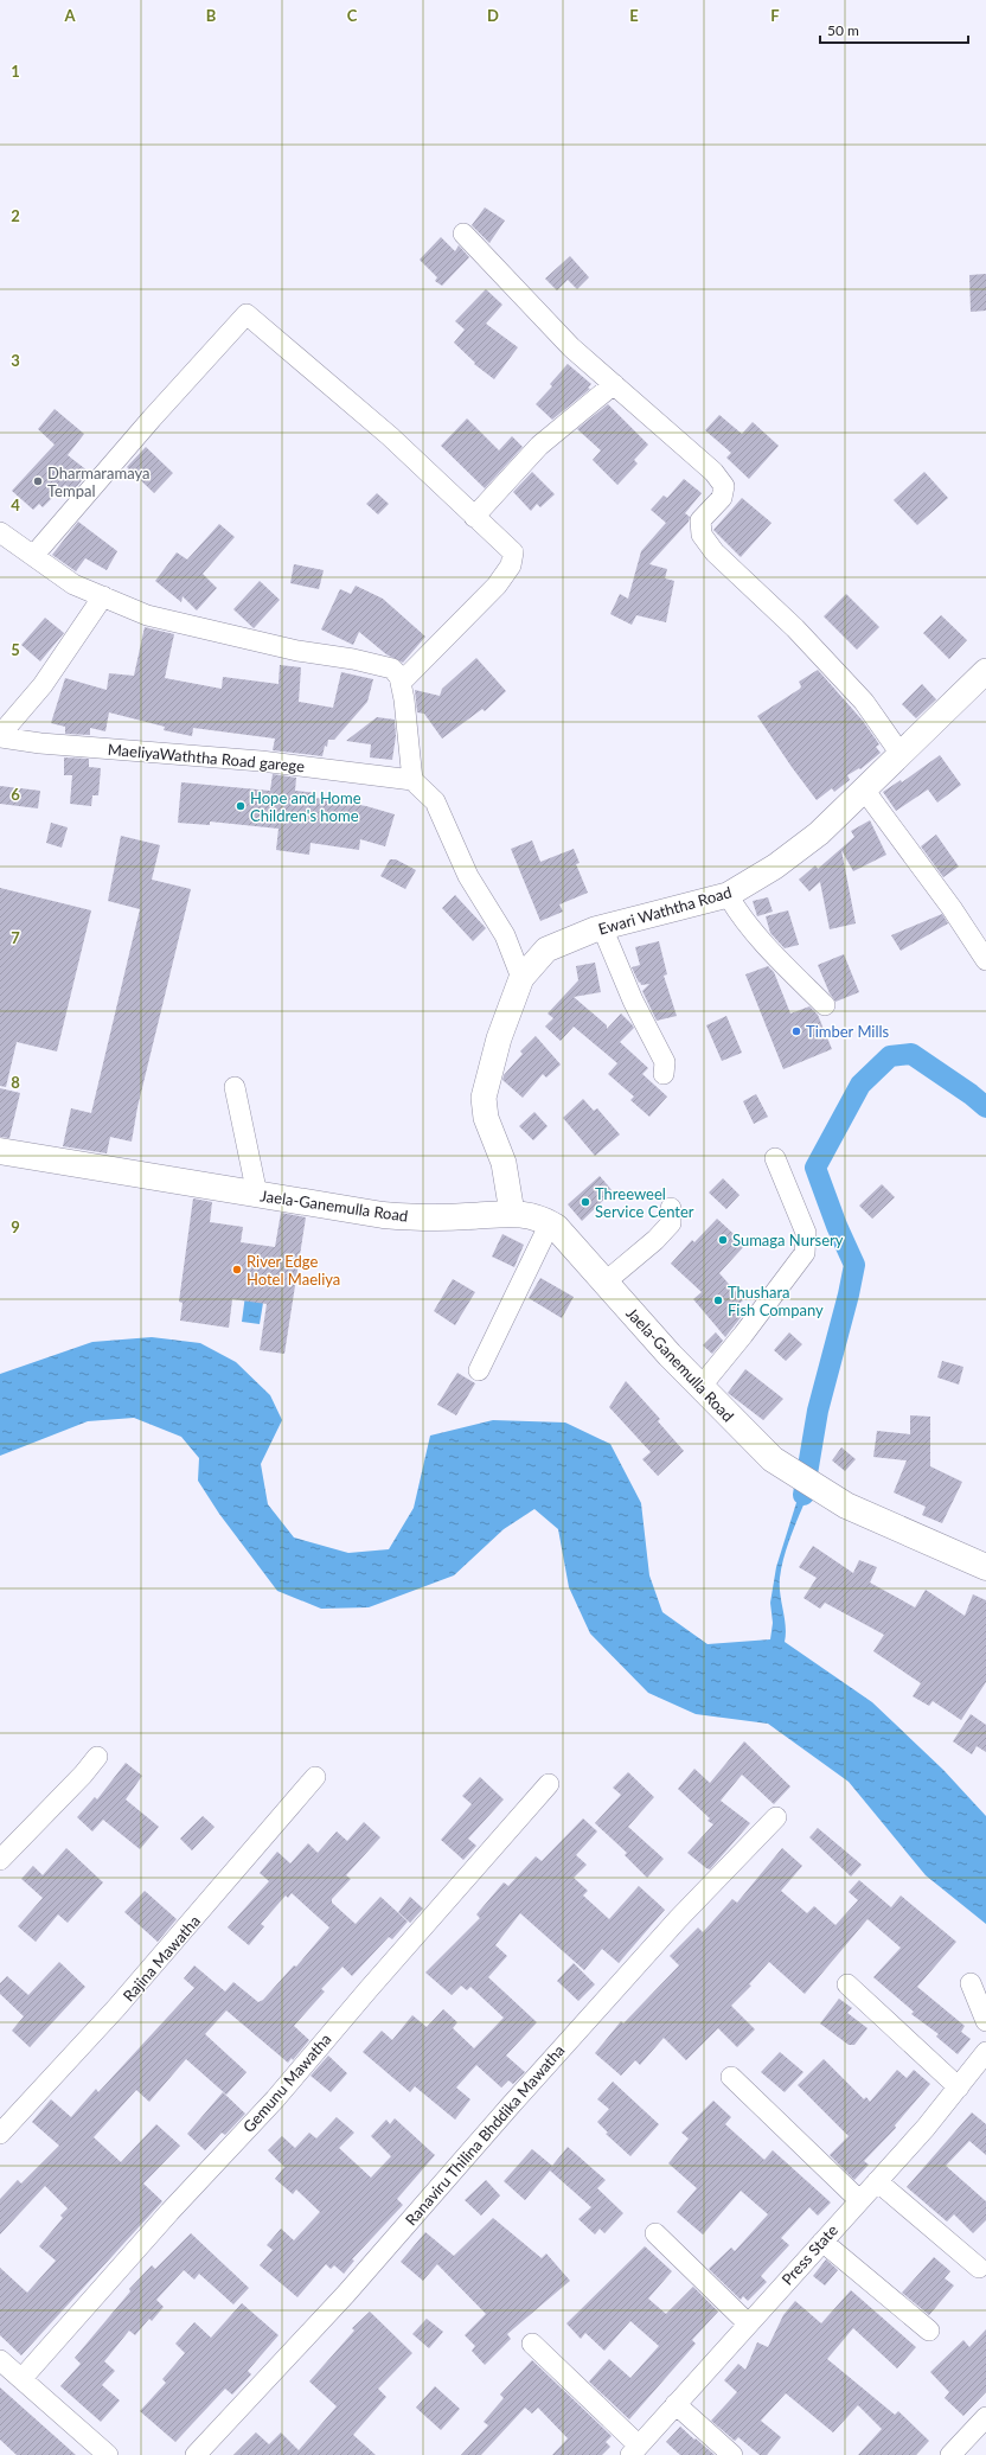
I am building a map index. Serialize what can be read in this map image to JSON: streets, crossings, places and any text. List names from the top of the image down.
{
  "streets": {
    "main road": ["Jaela-Ganemulla Road"],
    "street": [
      "MaeliyaWaththa Road garege",
      "Ewari Waththa Road",
      "Rajina Mawatha",
      "Gemunu Mawatha",
      "Ranaviru Thilina Bhddika Mawatha",
      "Press State"
    ]
  },
  "crossings": [
    ["Ewari Waththa Road", "Jaela-Ganemulla Road"]
  ],
  "places": [
    "Dharmaramaya Tempal",
    "Hope and Home Children's home",
    "Timber Mills",
    "Threeweel Service Center",
    "Sumaga Nursery",
    "River Edge Hotel Maeliya",
    "Thushara Fish Company"
  ],
  "scale_bar": "50 m",
  "grid": {
    "columns": [
      "A",
      "B",
      "C",
      "D",
      "E",
      "F"
    ],
    "rows": [
      "1",
      "2",
      "3",
      "4",
      "5",
      "6",
      "7",
      "8",
      "9"
    ]
  }
}
